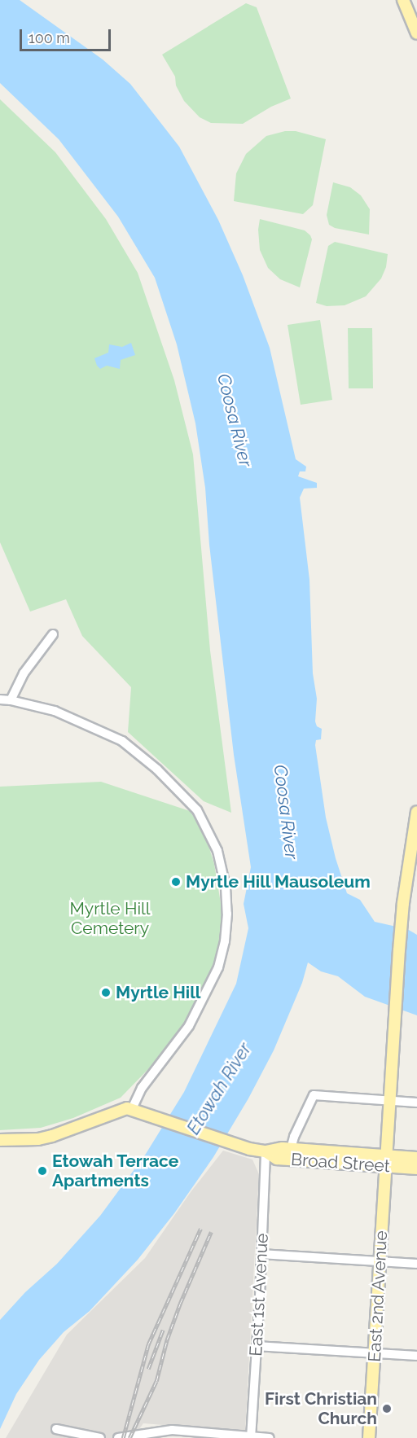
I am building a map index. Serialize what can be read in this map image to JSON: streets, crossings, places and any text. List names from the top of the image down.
{
  "streets": {
    "main road": ["Broad Street", "East 2nd Avenue"],
    "street": ["East 1st Avenue"]
  },
  "crossings": [
    ["Broad Street", "East 1st Avenue"],
    ["Broad Street", "East 2nd Avenue"]
  ],
  "water": ["Coosa River", "Etowah River"],
  "parks": ["Myrtle Hill Cemetery"],
  "places": [
    "Myrtle Hill Mausoleum",
    "Myrtle Hill",
    "Etowah Terrace Apartments",
    "First Christian Church"
  ],
  "scale_bar": "100 m"
}
